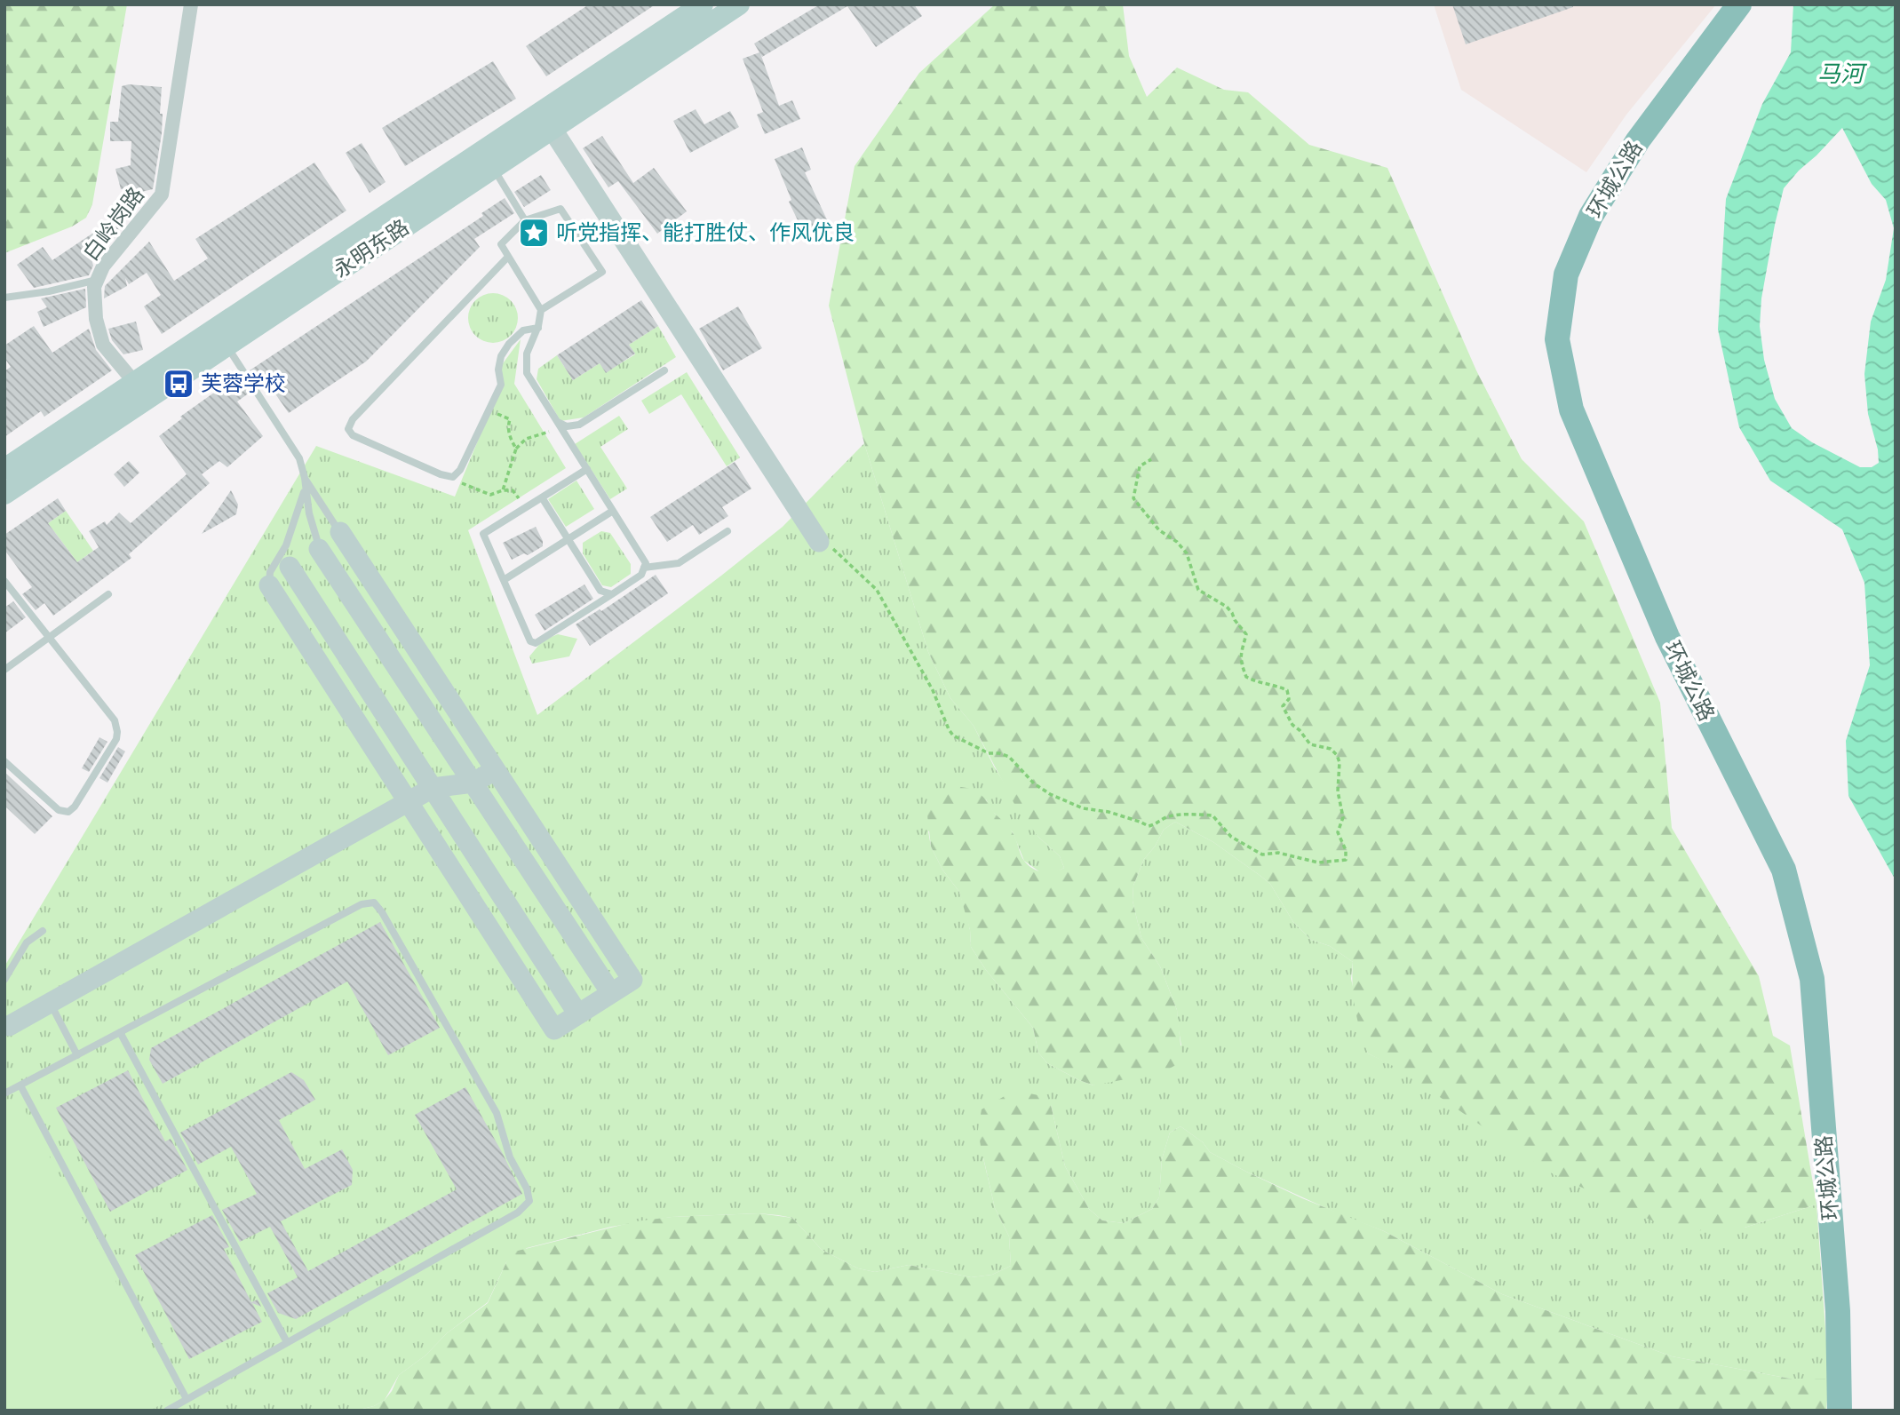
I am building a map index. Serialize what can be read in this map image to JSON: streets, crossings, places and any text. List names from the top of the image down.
{
  "streets": {
    "highway": ["环城公路"],
    "main road": ["永明东路"],
    "street": ["白岭岗路"]
  },
  "crossings": [
    ["白岭岗路", "永明东路"]
  ],
  "water": ["马河"],
  "places": {
    "place": ["听党指挥、能打胜仗、作风优良"],
    "bus stop": ["芙蓉学校"]
  }
}
